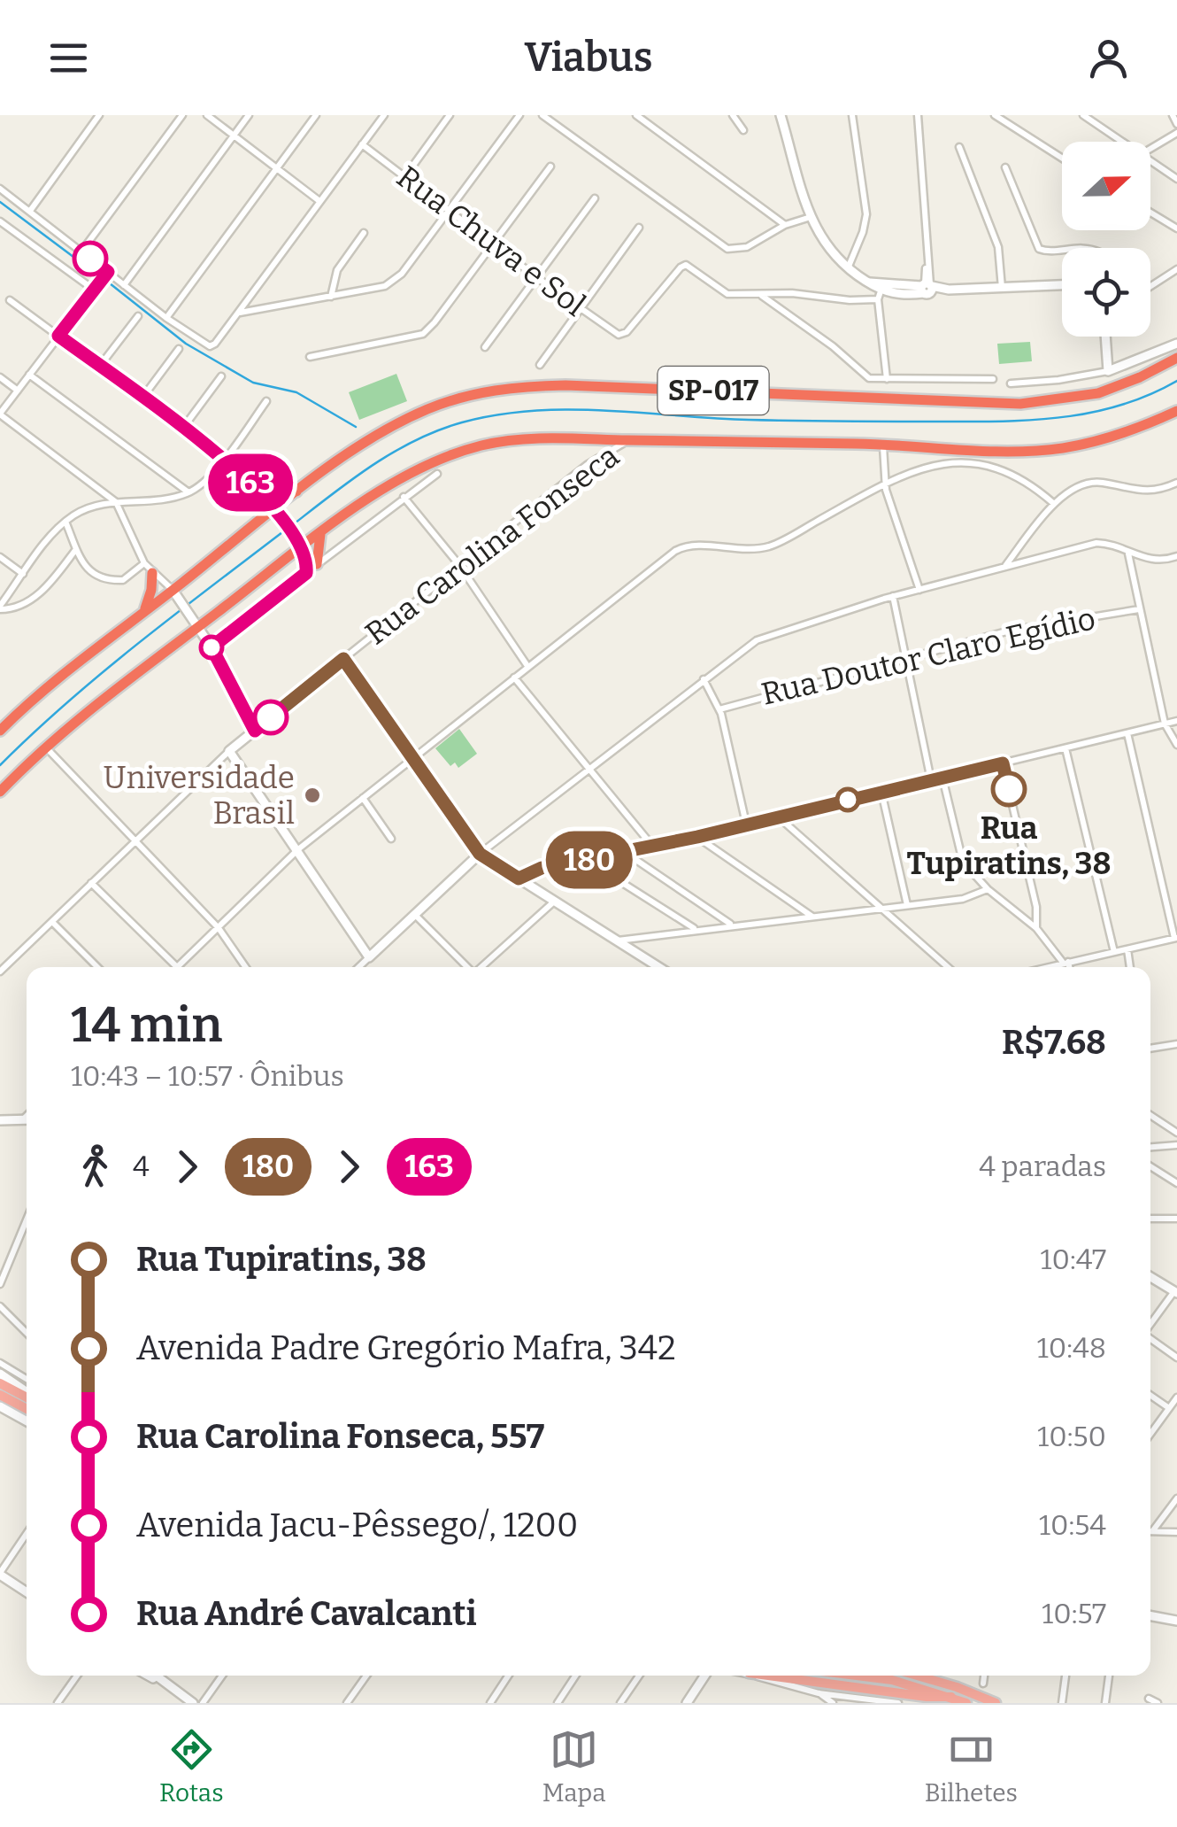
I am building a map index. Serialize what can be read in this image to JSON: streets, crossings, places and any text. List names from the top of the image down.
{
  "streets": {
    "highway": ["SP-017"],
    "street": ["Rua Chuva e Sol", "Rua Carolina Fonseca", "Rua Doutor Claro Egídio"]
  },
  "crossings": [
    ["SP-017", "Rua Carolina Fonseca"]
  ],
  "places": ["Rua Tupiratins, 38", "Universidade Brasil"],
  "lines": ["bus line 163", "bus line 180"],
  "north": "right",
  "page": {
    "header": "Viabus",
    "on_map": ["180", "163"],
    "heading": ["14 min", "10:43 – 10:57 · Ônibus", "R$7.68"],
    "legs": [
      "4",
      "180",
      "163",
      "4 paradas"
    ],
    "list": [
      {
        "name": "Rua Tupiratins, 38",
        "value": "10:47"
      },
      {
        "name": "Avenida Padre Gregório Mafra, 342",
        "value": "10:48"
      },
      {
        "name": "Rua Carolina Fonseca, 557",
        "value": "10:50"
      },
      {
        "name": "Avenida Jacu-Pêssego/, 1200",
        "value": "10:54"
      },
      {
        "name": "Rua André Cavalcanti",
        "value": "10:57"
      }
    ],
    "tabs": ["Rotas", "Mapa", "Bilhetes"]
  }
}
